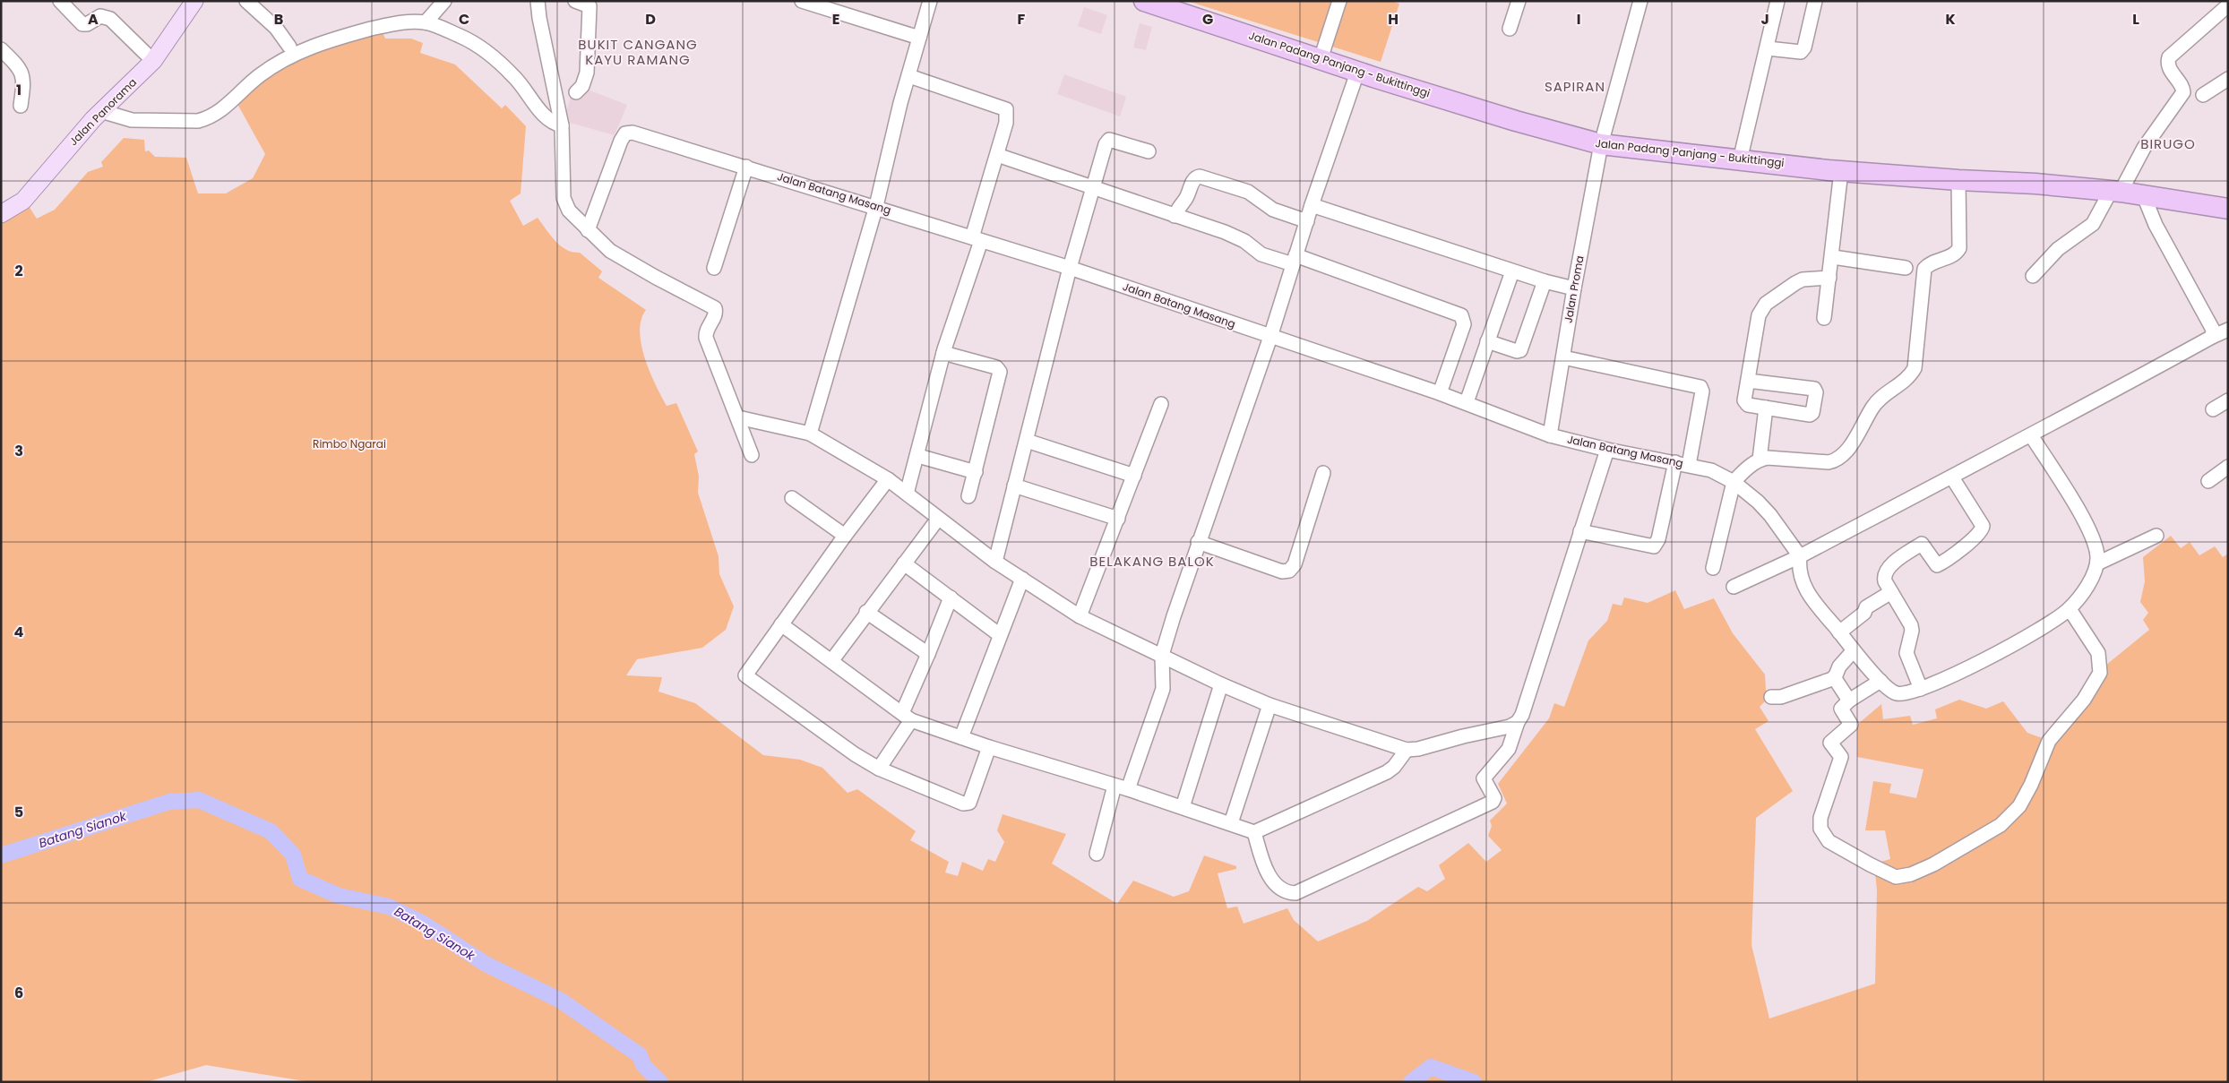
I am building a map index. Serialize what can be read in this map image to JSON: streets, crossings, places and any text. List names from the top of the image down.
{
  "streets": {
    "highway": ["Jalan Padang Panjang - Bukittinggi"],
    "main road": ["Jalan Panorama"],
    "street": ["Jalan Batang Masang", "Jalan Proma"]
  },
  "crossings": [
    ["Jalan Padang Panjang - Bukittinggi", "Jalan Proma"],
    ["Jalan Batang Masang", "Jalan Proma"]
  ],
  "districts": [
    "BUKIT CANGANG KAYU RAMANG",
    "SAPIRAN",
    "BIRUGO",
    "BELAKANG BALOK"
  ],
  "water": ["Batang Sianok"],
  "parks": ["Rimbo Ngarai"],
  "grid": {
    "columns": [
      "A",
      "B",
      "C",
      "D",
      "E",
      "F",
      "G",
      "H",
      "I",
      "J",
      "K",
      "L"
    ],
    "rows": [
      "1",
      "2",
      "3",
      "4",
      "5",
      "6"
    ]
  }
}
